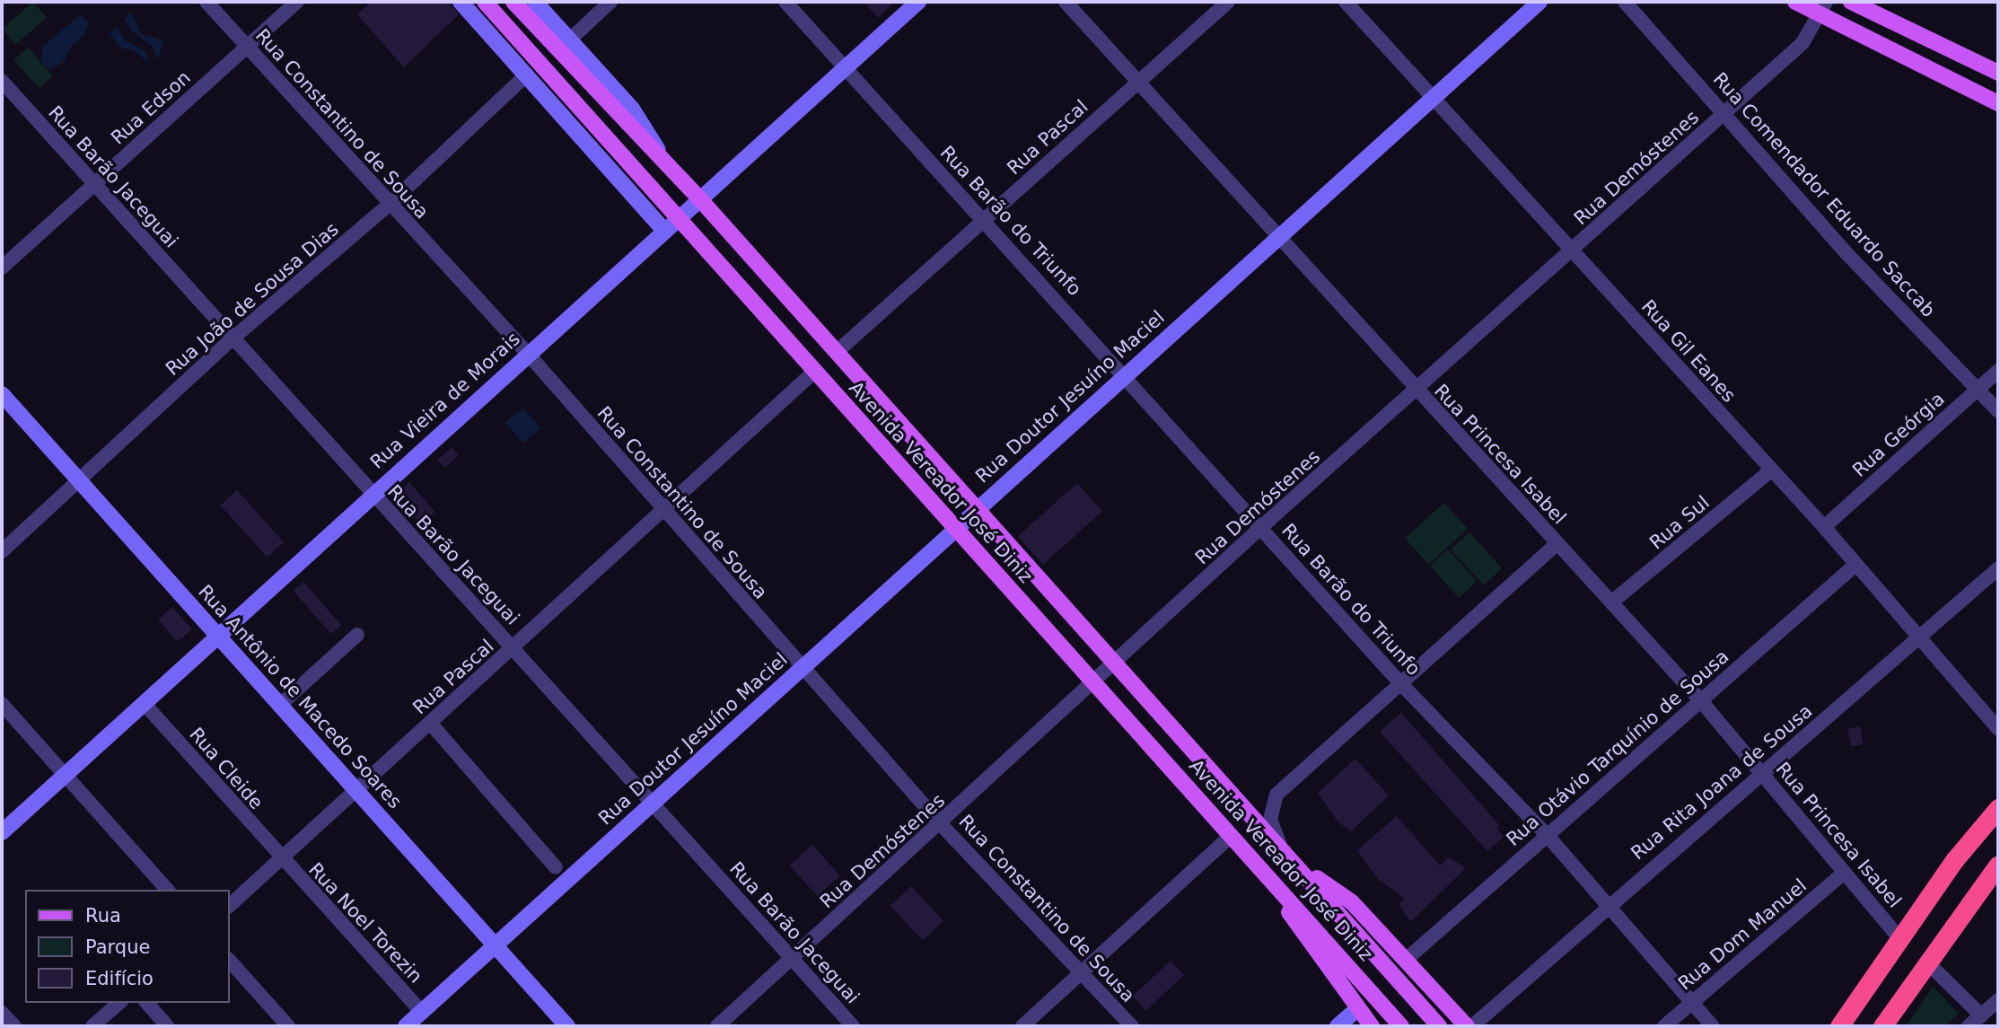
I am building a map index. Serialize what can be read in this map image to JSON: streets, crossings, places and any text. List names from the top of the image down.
{
  "streets": {
    "main road": ["Avenida Vereador José Diniz"],
    "street": [
      "Rua Edson",
      "Rua Constantino de Sousa",
      "Rua Pascal",
      "Rua Demóstenes",
      "Rua Barão Jaceguai",
      "Rua Comendador Eduardo Saccab",
      "Rua Barão do Triunfo",
      "Rua João de Sousa Dias",
      "Rua Gil Eanes",
      "Rua Doutor Jesuíno Maciel",
      "Rua Vieira de Morais",
      "Rua Geórgia",
      "Rua Princesa Isabel",
      "Rua Sul",
      "Rua Antônio de Macedo Soares",
      "Rua Otávio Tarquínio de Sousa",
      "Rua Cleide",
      "Rua Rita Joana de Sousa",
      "Rua Noel Torezin",
      "Rua Dom Manuel"
    ]
  },
  "crossings": [
    ["Rua Edson", "Rua Constantino de Sousa"],
    ["Rua Edson", "Rua Barão Jaceguai"],
    ["Rua Constantino de Sousa", "Rua Pascal"],
    ["Rua Constantino de Sousa", "Rua Demóstenes"],
    ["Rua Constantino de Sousa", "Rua João de Sousa Dias"],
    ["Rua Constantino de Sousa", "Rua Doutor Jesuíno Maciel"],
    ["Rua Constantino de Sousa", "Rua Vieira de Morais"],
    ["Rua Pascal", "Rua Barão Jaceguai"],
    ["Rua Pascal", "Rua Barão do Triunfo"],
    ["Rua Pascal", "Rua Princesa Isabel"],
    ["Rua Pascal", "Avenida Vereador José Diniz"],
    ["Rua Pascal", "Rua Antônio de Macedo Soares"],
    ["Rua Pascal", "Rua Cleide"],
    ["Rua Pascal", "Rua Noel Torezin"],
    ["Rua Demóstenes", "Rua Barão Jaceguai"],
    ["Rua Demóstenes", "Rua Comendador Eduardo Saccab"],
    ["Rua Demóstenes", "Rua Barão do Triunfo"],
    ["Rua Demóstenes", "Rua Gil Eanes"],
    ["Rua Demóstenes", "Rua Princesa Isabel"],
    ["Rua Demóstenes", "Avenida Vereador José Diniz"],
    ["Rua Barão Jaceguai", "Rua João de Sousa Dias"],
    ["Rua Barão Jaceguai", "Rua Doutor Jesuíno Maciel"],
    ["Rua Barão Jaceguai", "Rua Vieira de Morais"],
    ["Rua Comendador Eduardo Saccab", "Rua Geórgia"],
    ["Rua Barão do Triunfo", "Rua Doutor Jesuíno Maciel"],
    ["Rua Barão do Triunfo", "Rua Vieira de Morais"],
    ["Rua Barão do Triunfo", "Rua Otávio Tarquínio de Sousa"],
    ["Rua Barão do Triunfo", "Rua Rita Joana de Sousa"],
    ["Rua Barão do Triunfo", "Rua Dom Manuel"],
    ["Rua João de Sousa Dias", "Rua Antônio de Macedo Soares"],
    ["Rua Gil Eanes", "Rua Doutor Jesuíno Maciel"],
    ["Rua Gil Eanes", "Rua Geórgia"],
    ["Rua Gil Eanes", "Rua Sul"],
    ["Rua Gil Eanes", "Rua Otávio Tarquínio de Sousa"],
    ["Rua Gil Eanes", "Rua Rita Joana de Sousa"],
    ["Rua Doutor Jesuíno Maciel", "Rua Princesa Isabel"],
    ["Rua Doutor Jesuíno Maciel", "Avenida Vereador José Diniz"],
    ["Rua Doutor Jesuíno Maciel", "Rua Antônio de Macedo Soares"],
    ["Rua Doutor Jesuíno Maciel", "Rua Noel Torezin"],
    ["Rua Vieira de Morais", "Avenida Vereador José Diniz"],
    ["Rua Vieira de Morais", "Rua Antônio de Macedo Soares"],
    ["Rua Vieira de Morais", "Rua Cleide"],
    ["Rua Princesa Isabel", "Rua Sul"],
    ["Rua Princesa Isabel", "Rua Otávio Tarquínio de Sousa"],
    ["Rua Princesa Isabel", "Rua Rita Joana de Sousa"],
    ["Rua Princesa Isabel", "Rua Dom Manuel"],
    ["Rua Cleide", "Rua Noel Torezin"]
  ],
  "legend": ["Rua", "Parque", "Edifício"]
}
